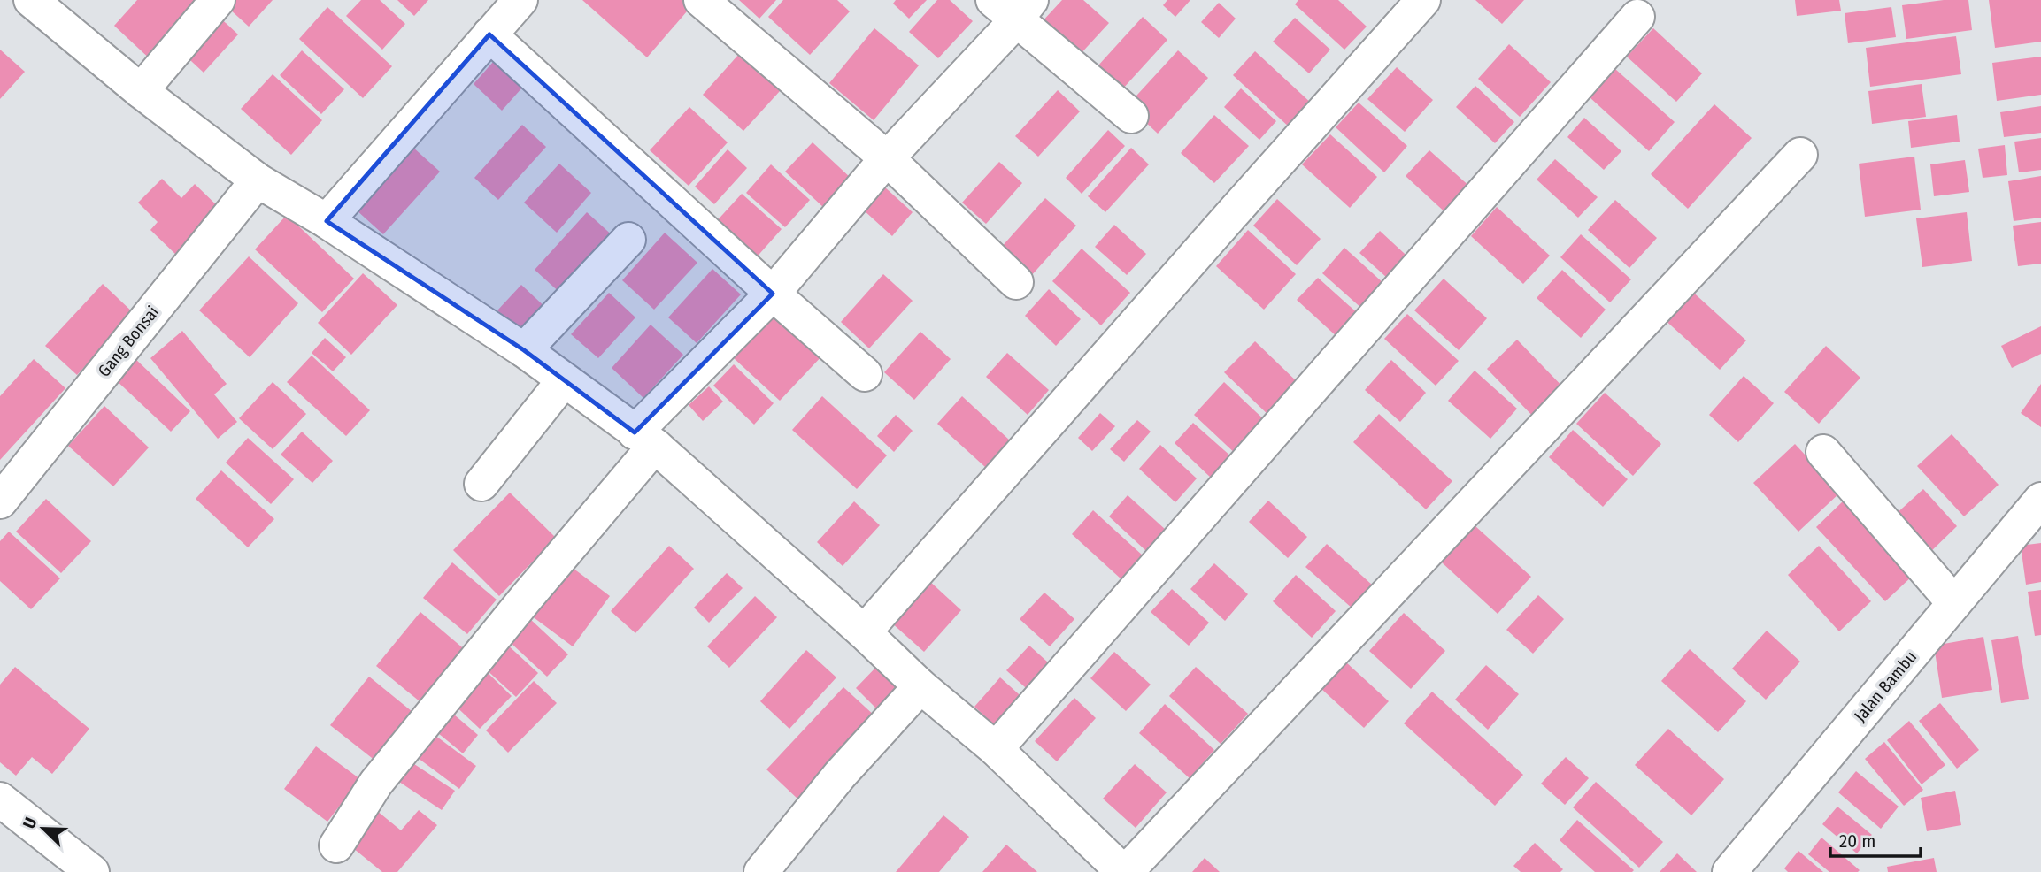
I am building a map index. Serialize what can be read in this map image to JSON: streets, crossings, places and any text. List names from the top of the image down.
{
  "streets": {
    "street": ["Gang Bonsai", "Jalan Bambu"]
  },
  "scale_bar": "20 m",
  "north": "top left"
}
